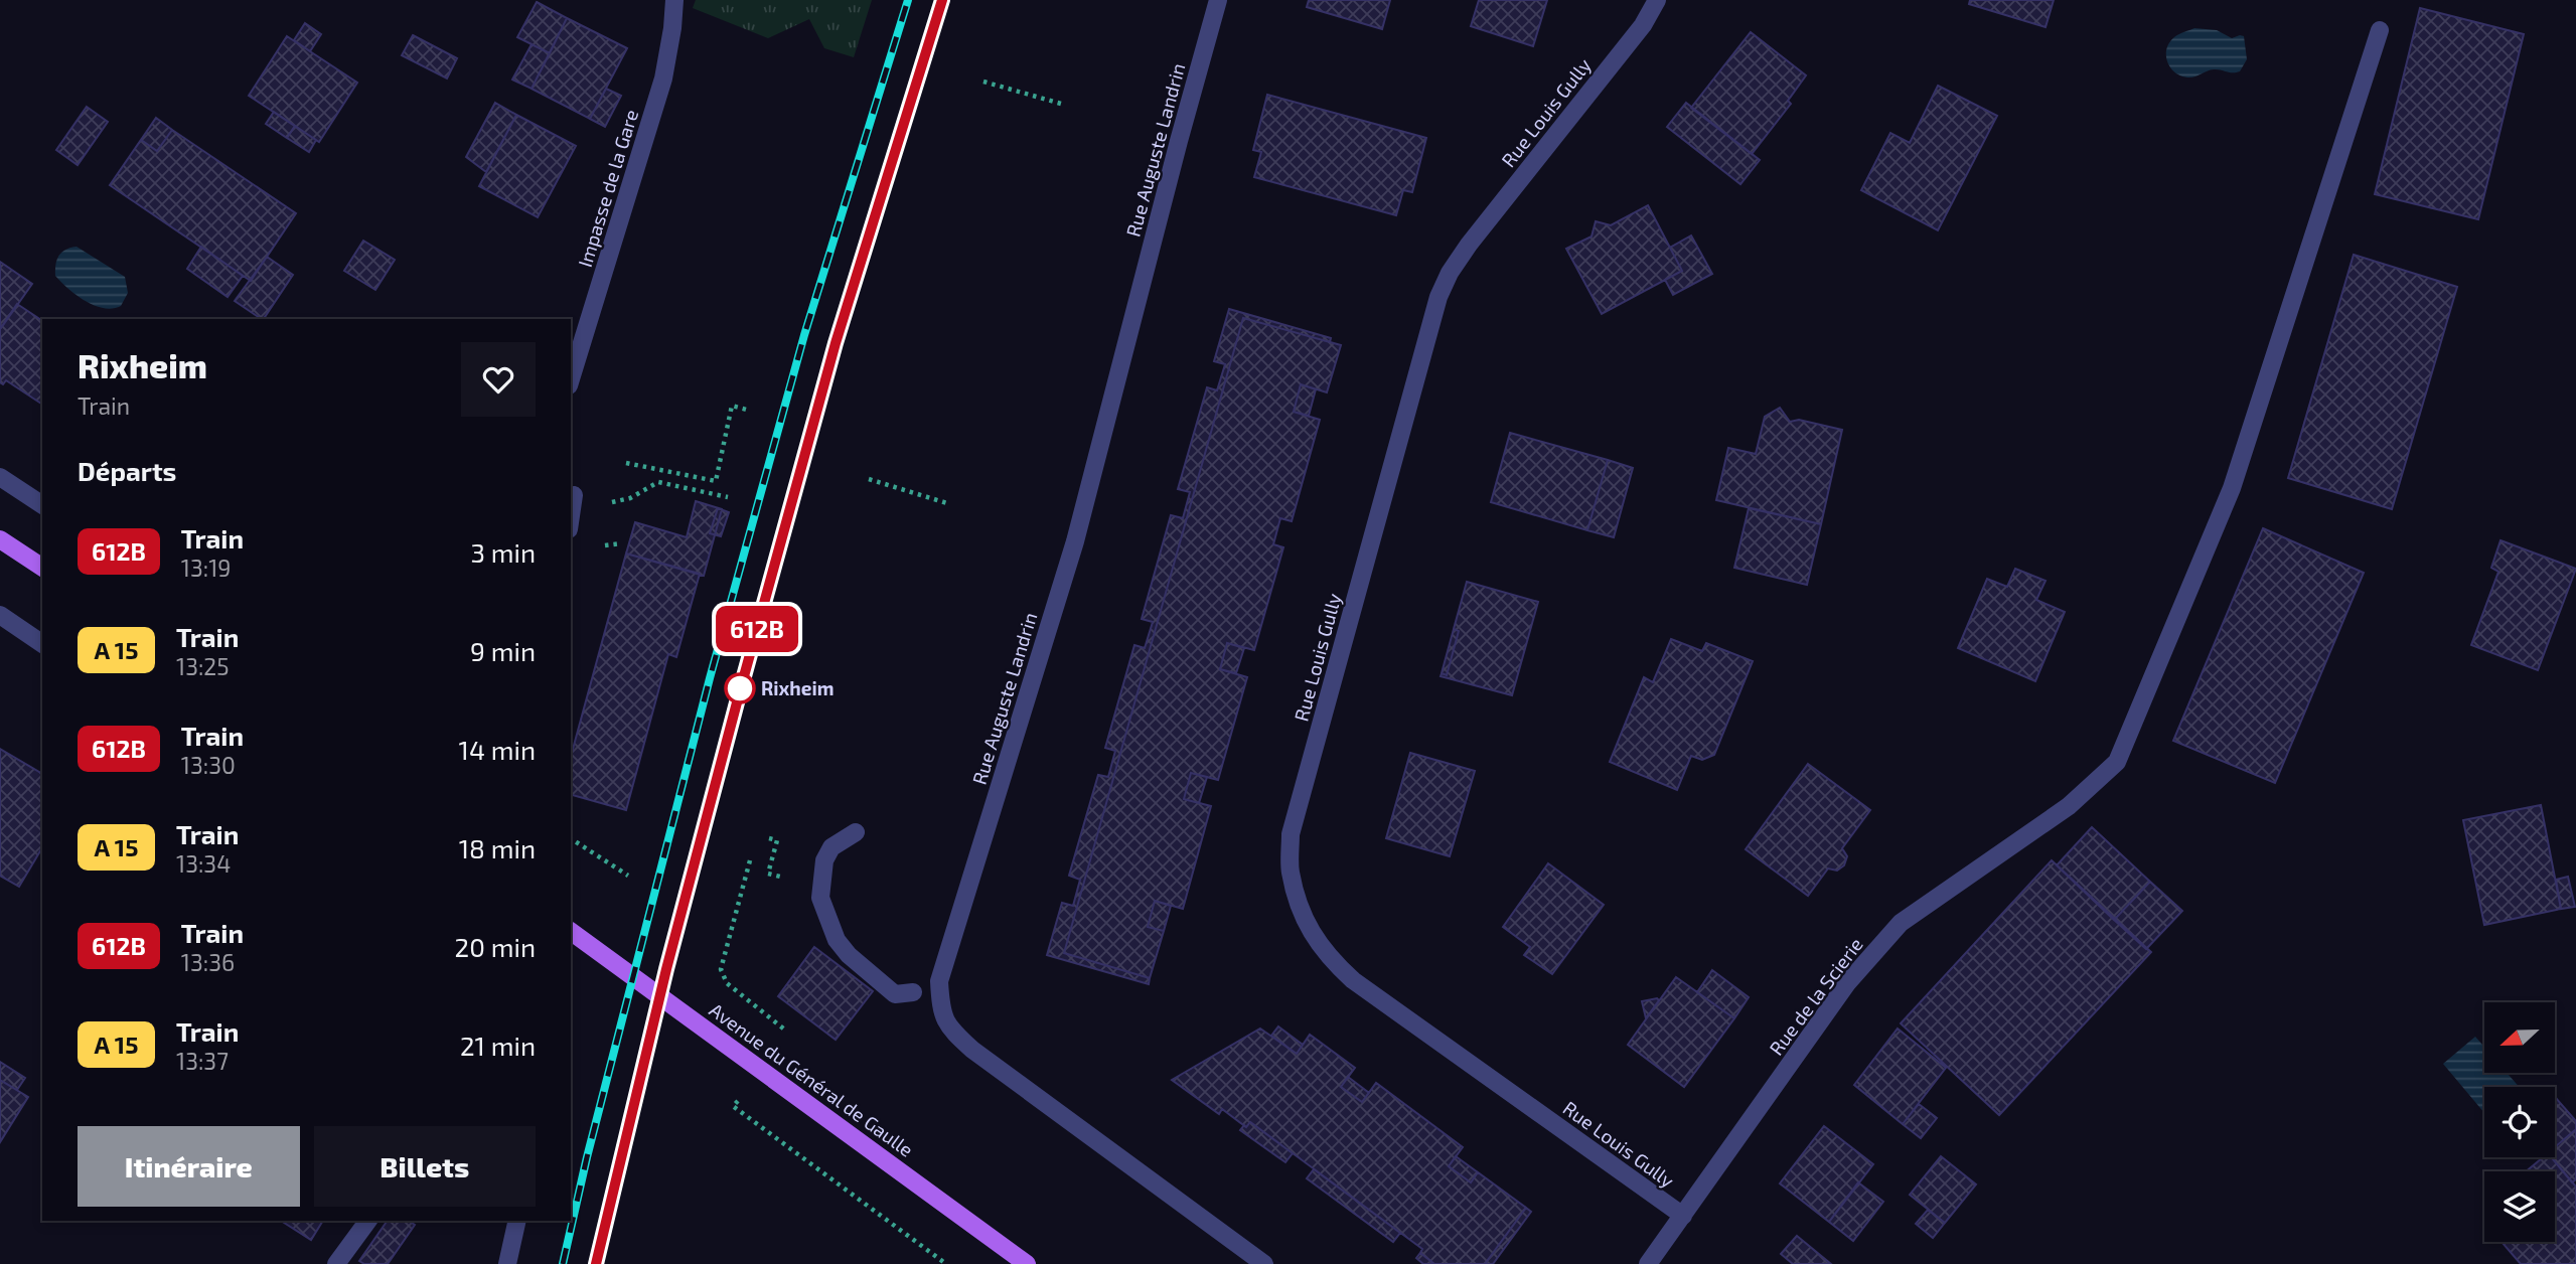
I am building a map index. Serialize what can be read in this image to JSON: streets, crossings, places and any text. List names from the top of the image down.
{
  "streets": {
    "main road": ["Avenue du Général de Gaulle"],
    "street": [
      "Rue Louis Gully",
      "Rue Auguste Landrin",
      "Impasse de la Gare",
      "Rue de la Scierie"
    ]
  },
  "crossings": [
    ["Rue Louis Gully", "Rue de la Scierie"]
  ],
  "places": ["Rixheim"],
  "north": "left",
  "page": {
    "on_map": "612B",
    "heading": [
      ["Rixheim", "Train"],
      "Départs"
    ],
    "list": [
      {
        "mark": "612B",
        "name": "Train",
        "note": "13:19",
        "value": "3 min"
      },
      {
        "mark": "A 15",
        "name": "Train",
        "note": "13:25",
        "value": "9 min"
      },
      {
        "mark": "612B",
        "name": "Train",
        "note": "13:30",
        "value": "14 min"
      },
      {
        "mark": "A 15",
        "name": "Train",
        "note": "13:34",
        "value": "18 min"
      },
      {
        "mark": "612B",
        "name": "Train",
        "note": "13:36",
        "value": "20 min"
      },
      {
        "mark": "A 15",
        "name": "Train",
        "note": "13:37",
        "value": "21 min"
      }
    ],
    "buttons": ["Itinéraire", "Billets"]
  }
}
